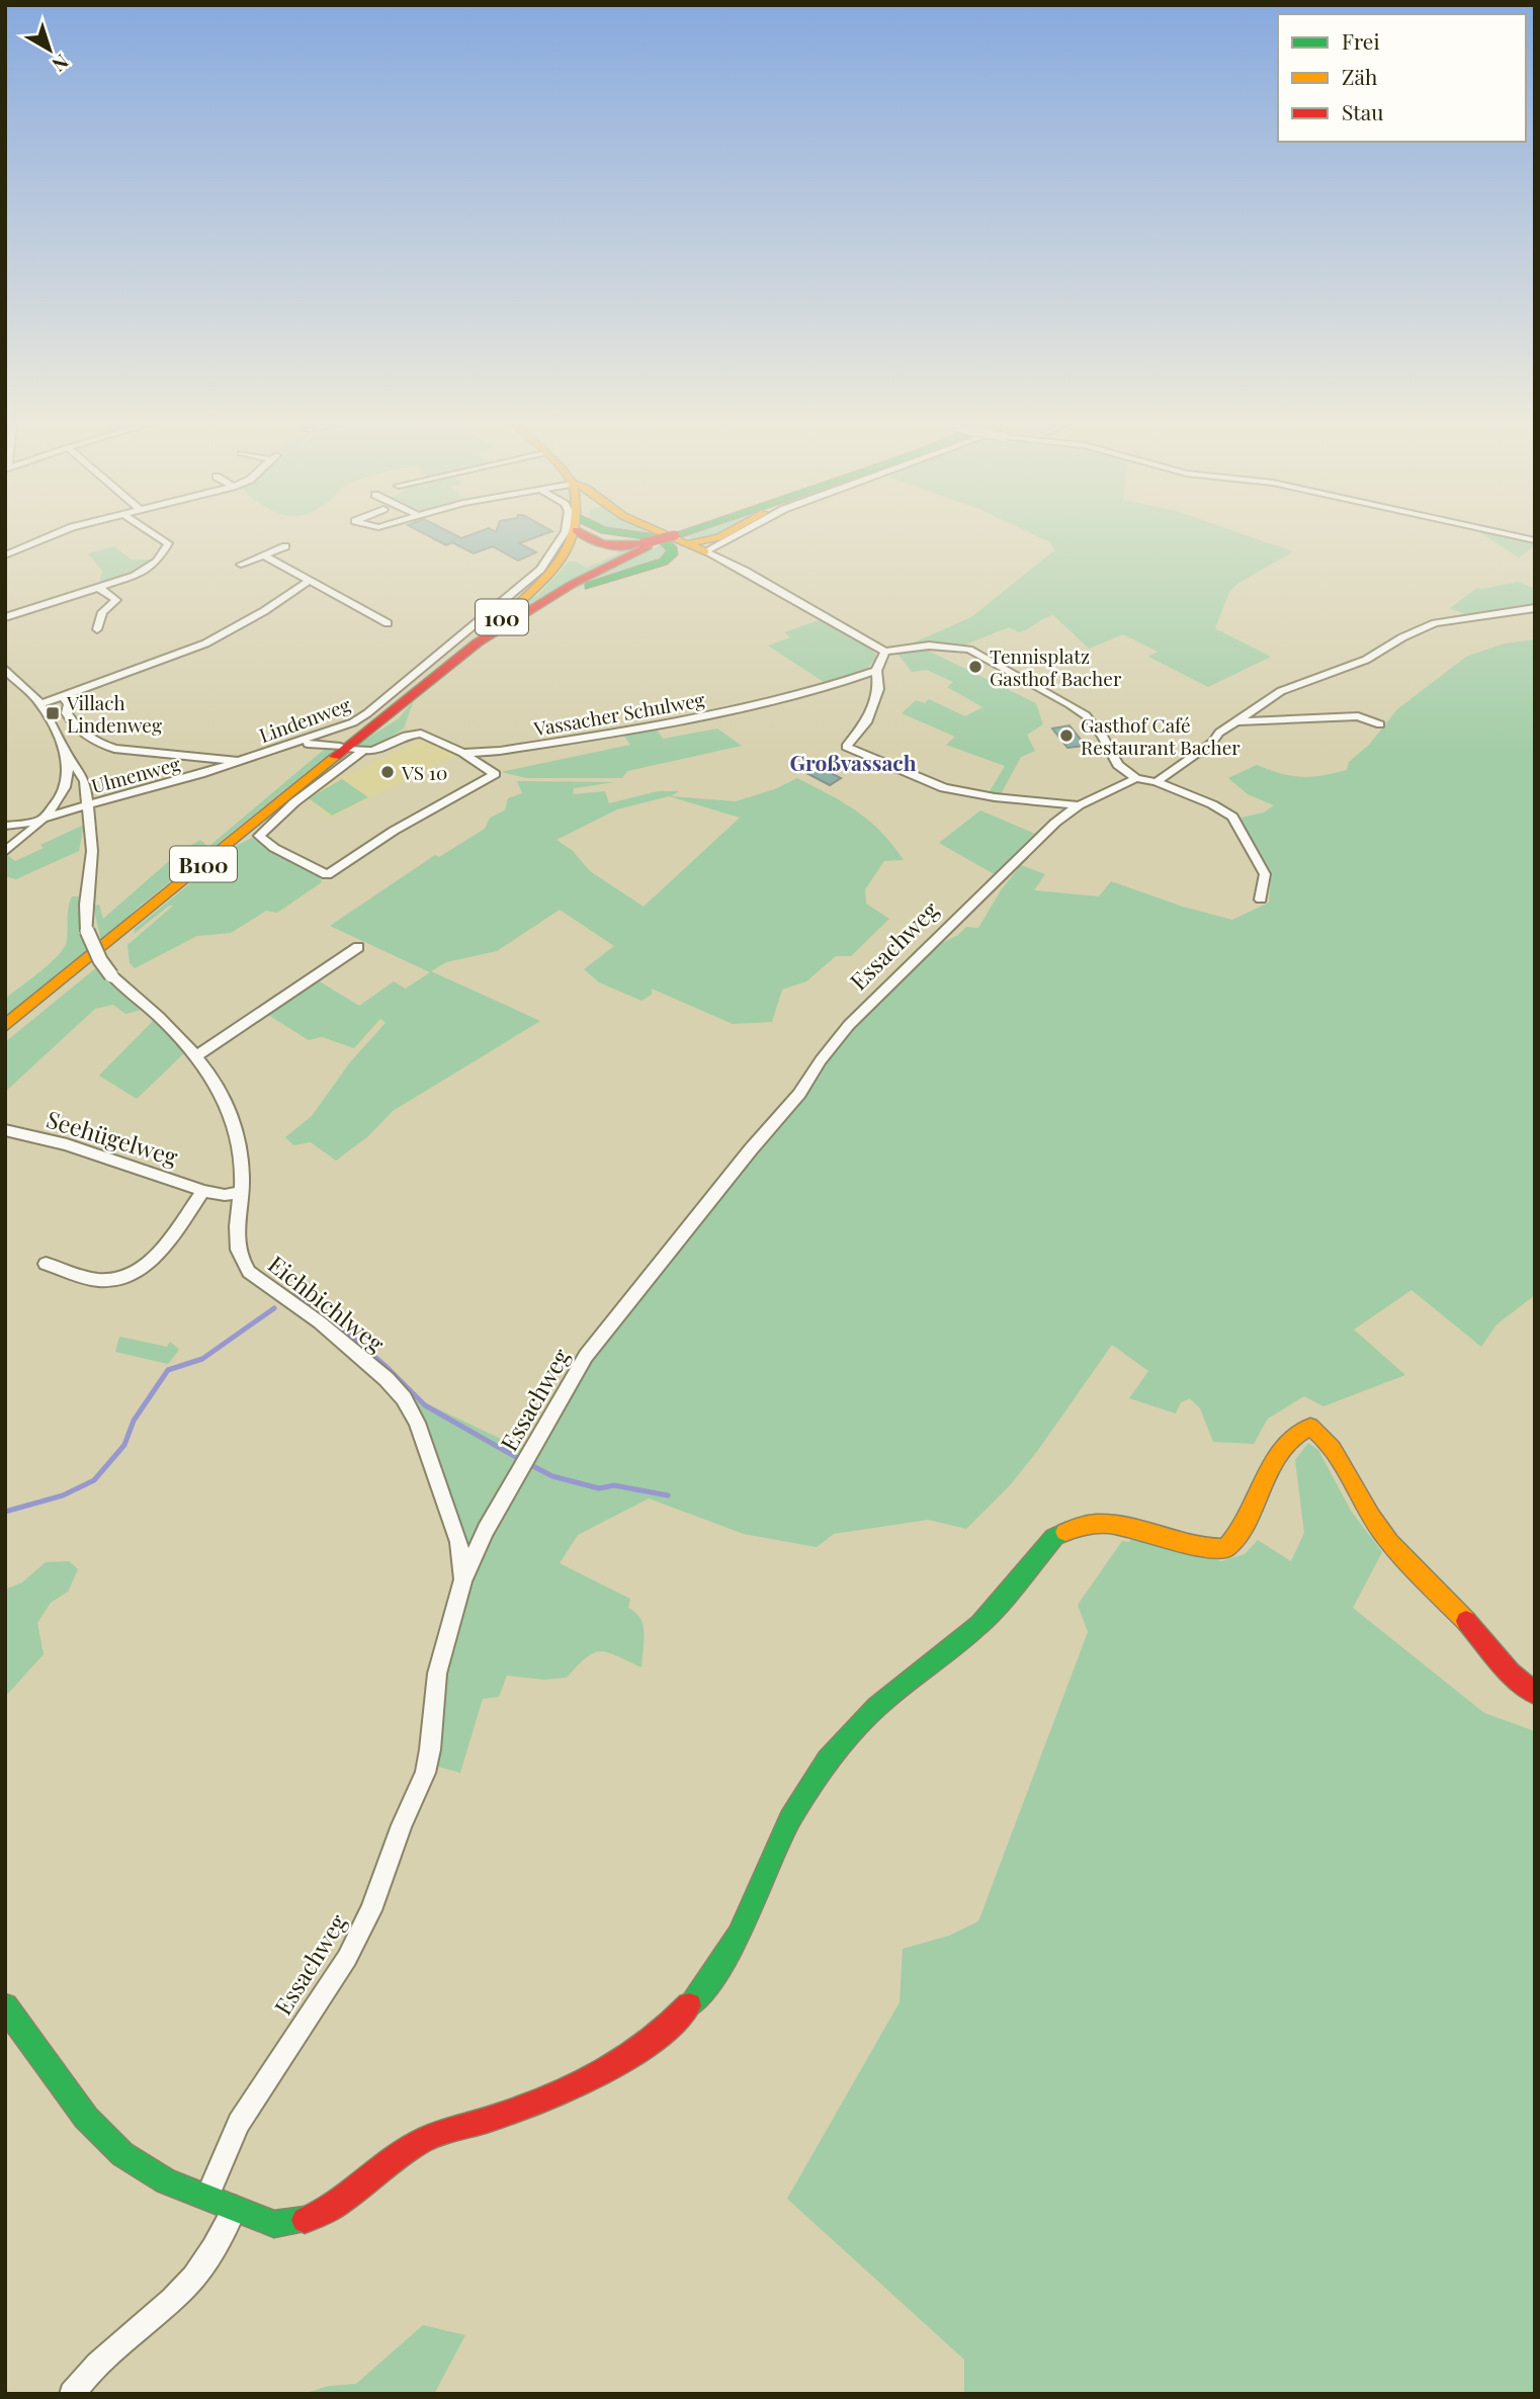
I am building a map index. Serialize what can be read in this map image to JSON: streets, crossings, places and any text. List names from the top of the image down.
{
  "streets": {
    "main road": ["100", "B100"],
    "street": [
      "Vassacher Schulweg",
      "Lindenweg",
      "Ulmenweg",
      "Essachweg",
      "Seehügelweg",
      "Eichbichlweg"
    ]
  },
  "crossings": [
    ["100", "B100"],
    ["Vassacher Schulweg", "Lindenweg"],
    ["Lindenweg", "Ulmenweg"],
    ["Ulmenweg", "Eichbichlweg"],
    ["Essachweg", "Eichbichlweg"],
    ["Seehügelweg", "Eichbichlweg"]
  ],
  "districts": ["Großvassach"],
  "places": {
    "other": ["Tennisplatz Gasthof Bacher", "Gasthof Café Restaurant Bacher", "VS 10"],
    "transit": ["Villach Lindenweg"]
  },
  "legend": ["Frei", "Zäh", "Stau"],
  "north": "bottom right"
}
